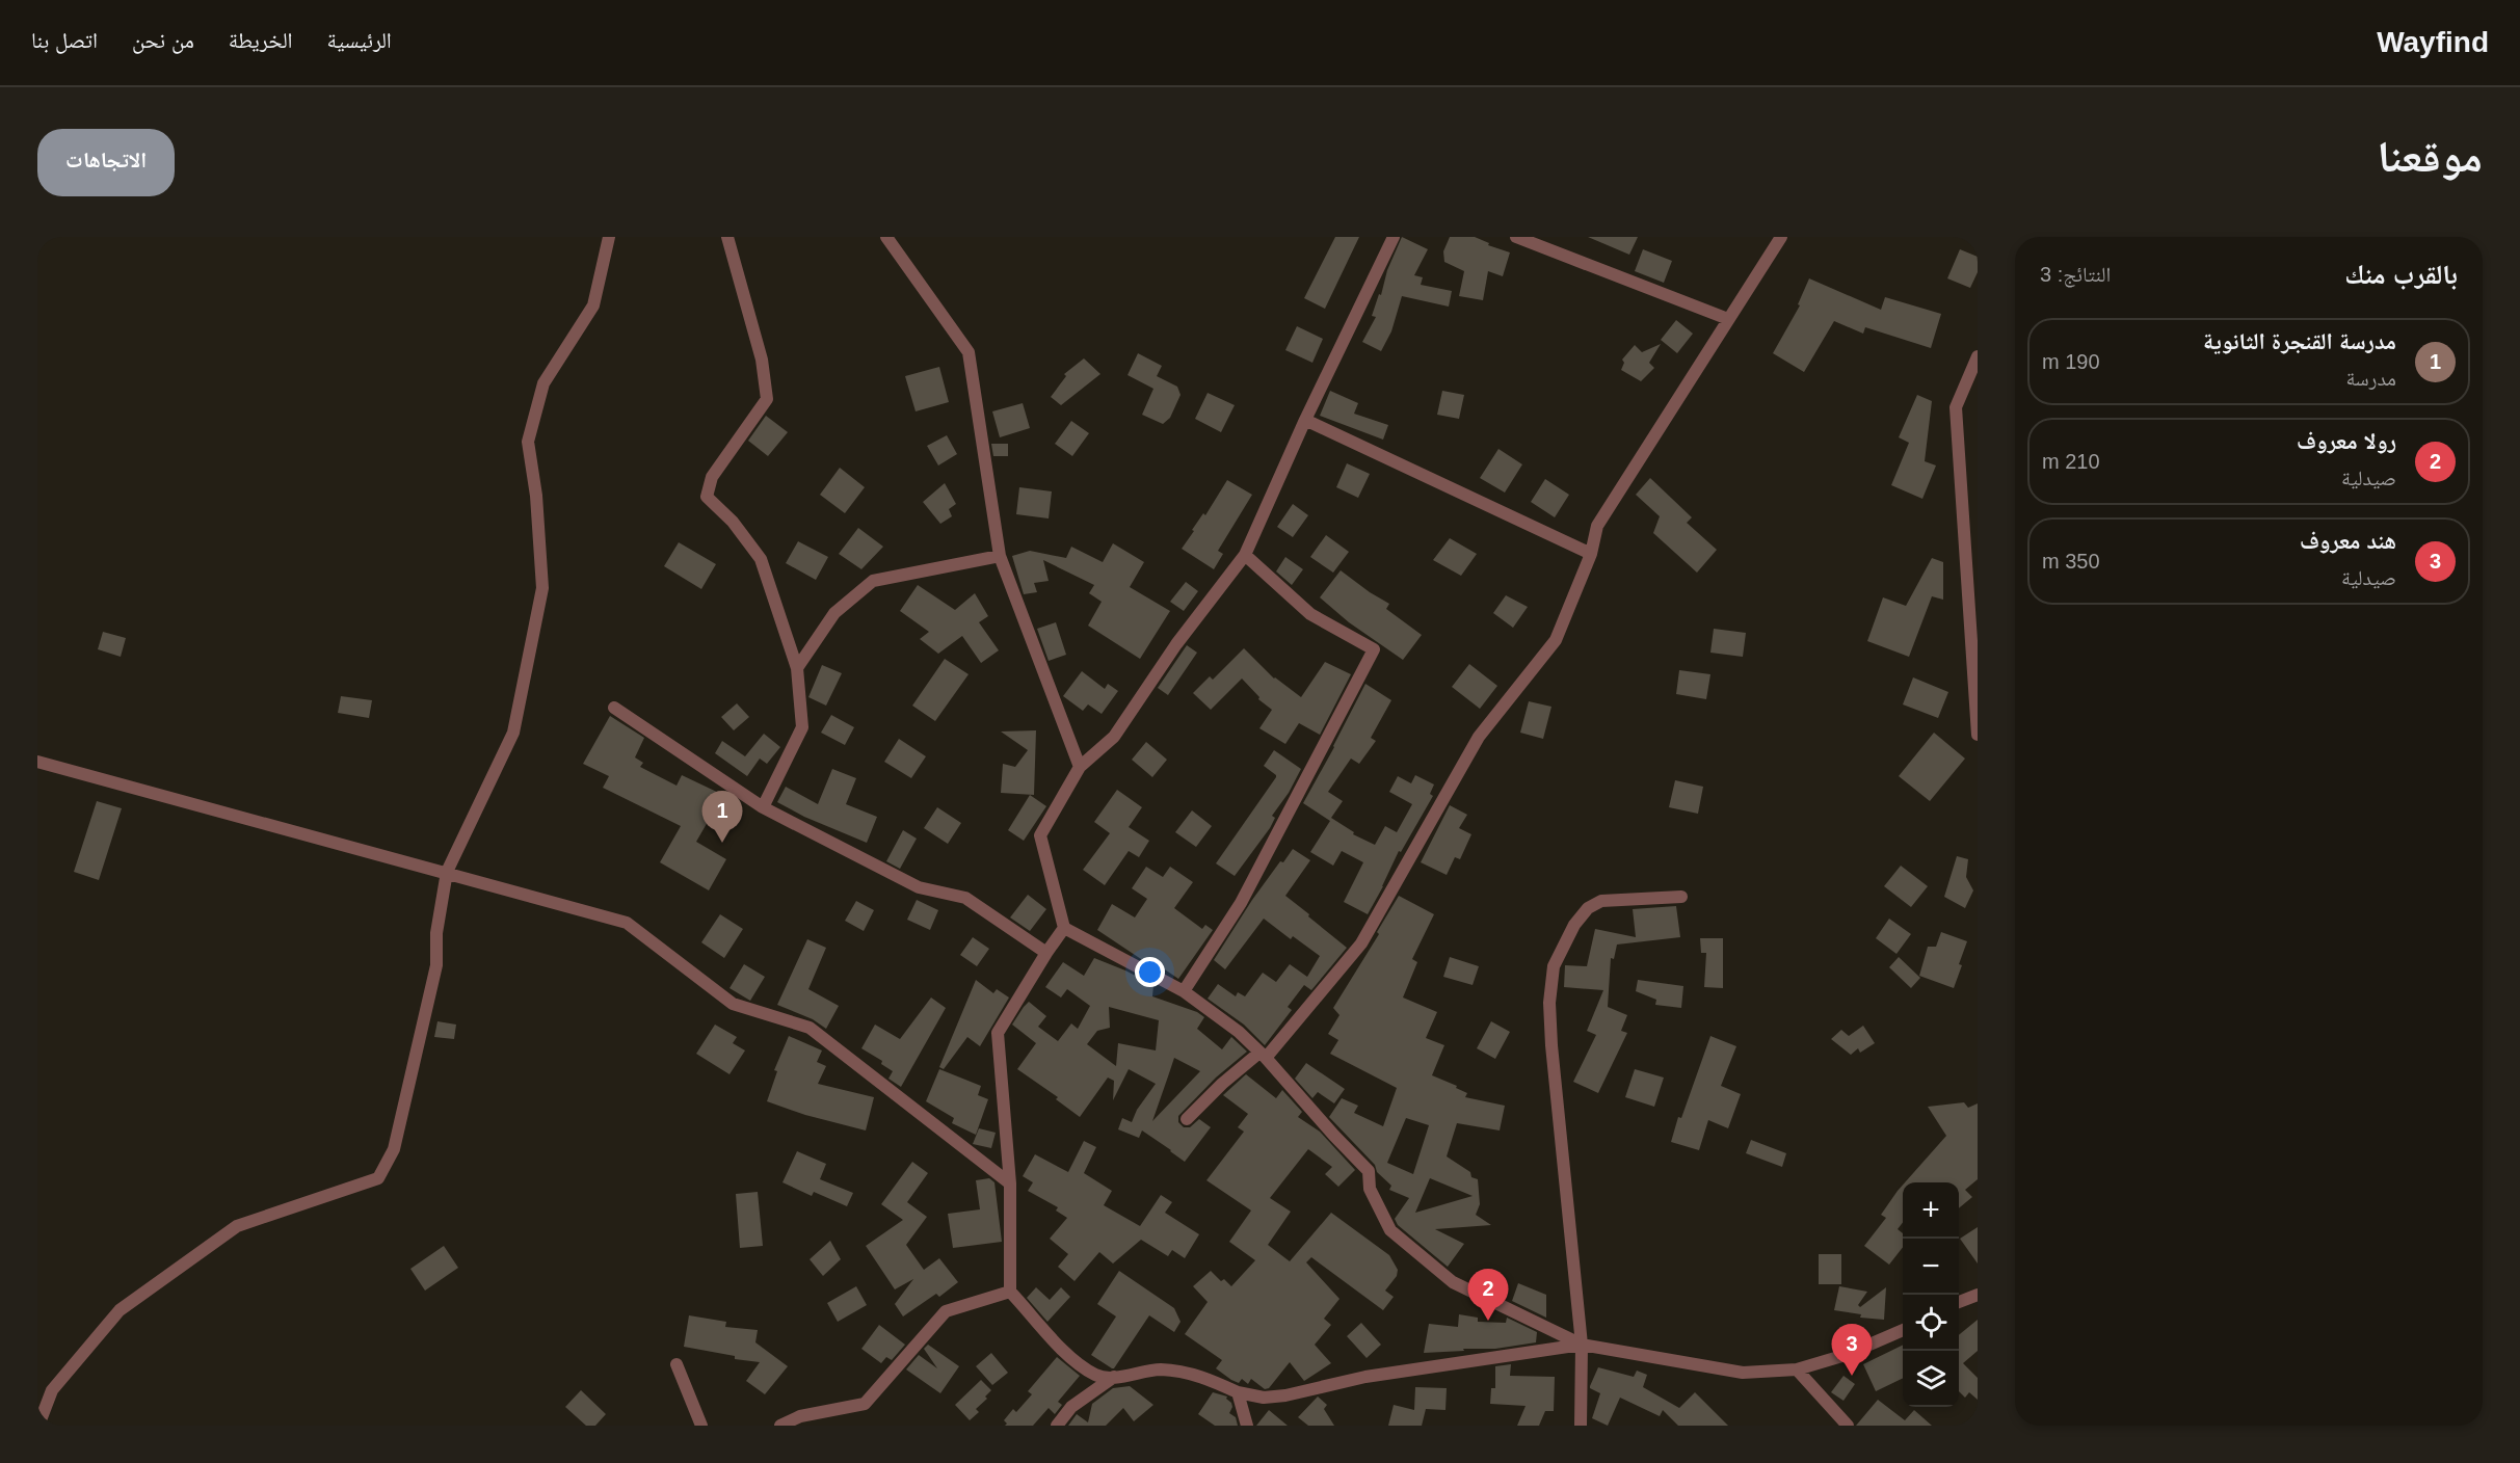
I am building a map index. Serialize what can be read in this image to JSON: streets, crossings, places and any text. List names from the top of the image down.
{
  "page": {
    "header": "Wayfind",
    "nav": [
      "الرئيسية",
      "الخريطة",
      "من نحن",
      "اتصل بنا"
    ],
    "title": "موقعنا",
    "buttons": "الاتجاهات",
    "heading": ["بالقرب منك", "النتائج: 3"],
    "list": [
      {
        "mark": "1",
        "name": "مدرسة القنجرة الثانوية",
        "note": "مدرسة",
        "value": "190 m"
      },
      {
        "mark": "2",
        "name": "رولا معروف",
        "note": "صيدلية",
        "value": "210 m"
      },
      {
        "mark": "3",
        "name": "هند معروف",
        "note": "صيدلية",
        "value": "350 m"
      }
    ],
    "pins": ["1", "2", "3"],
    "map_buttons": ["+", "−"]
  }
}
